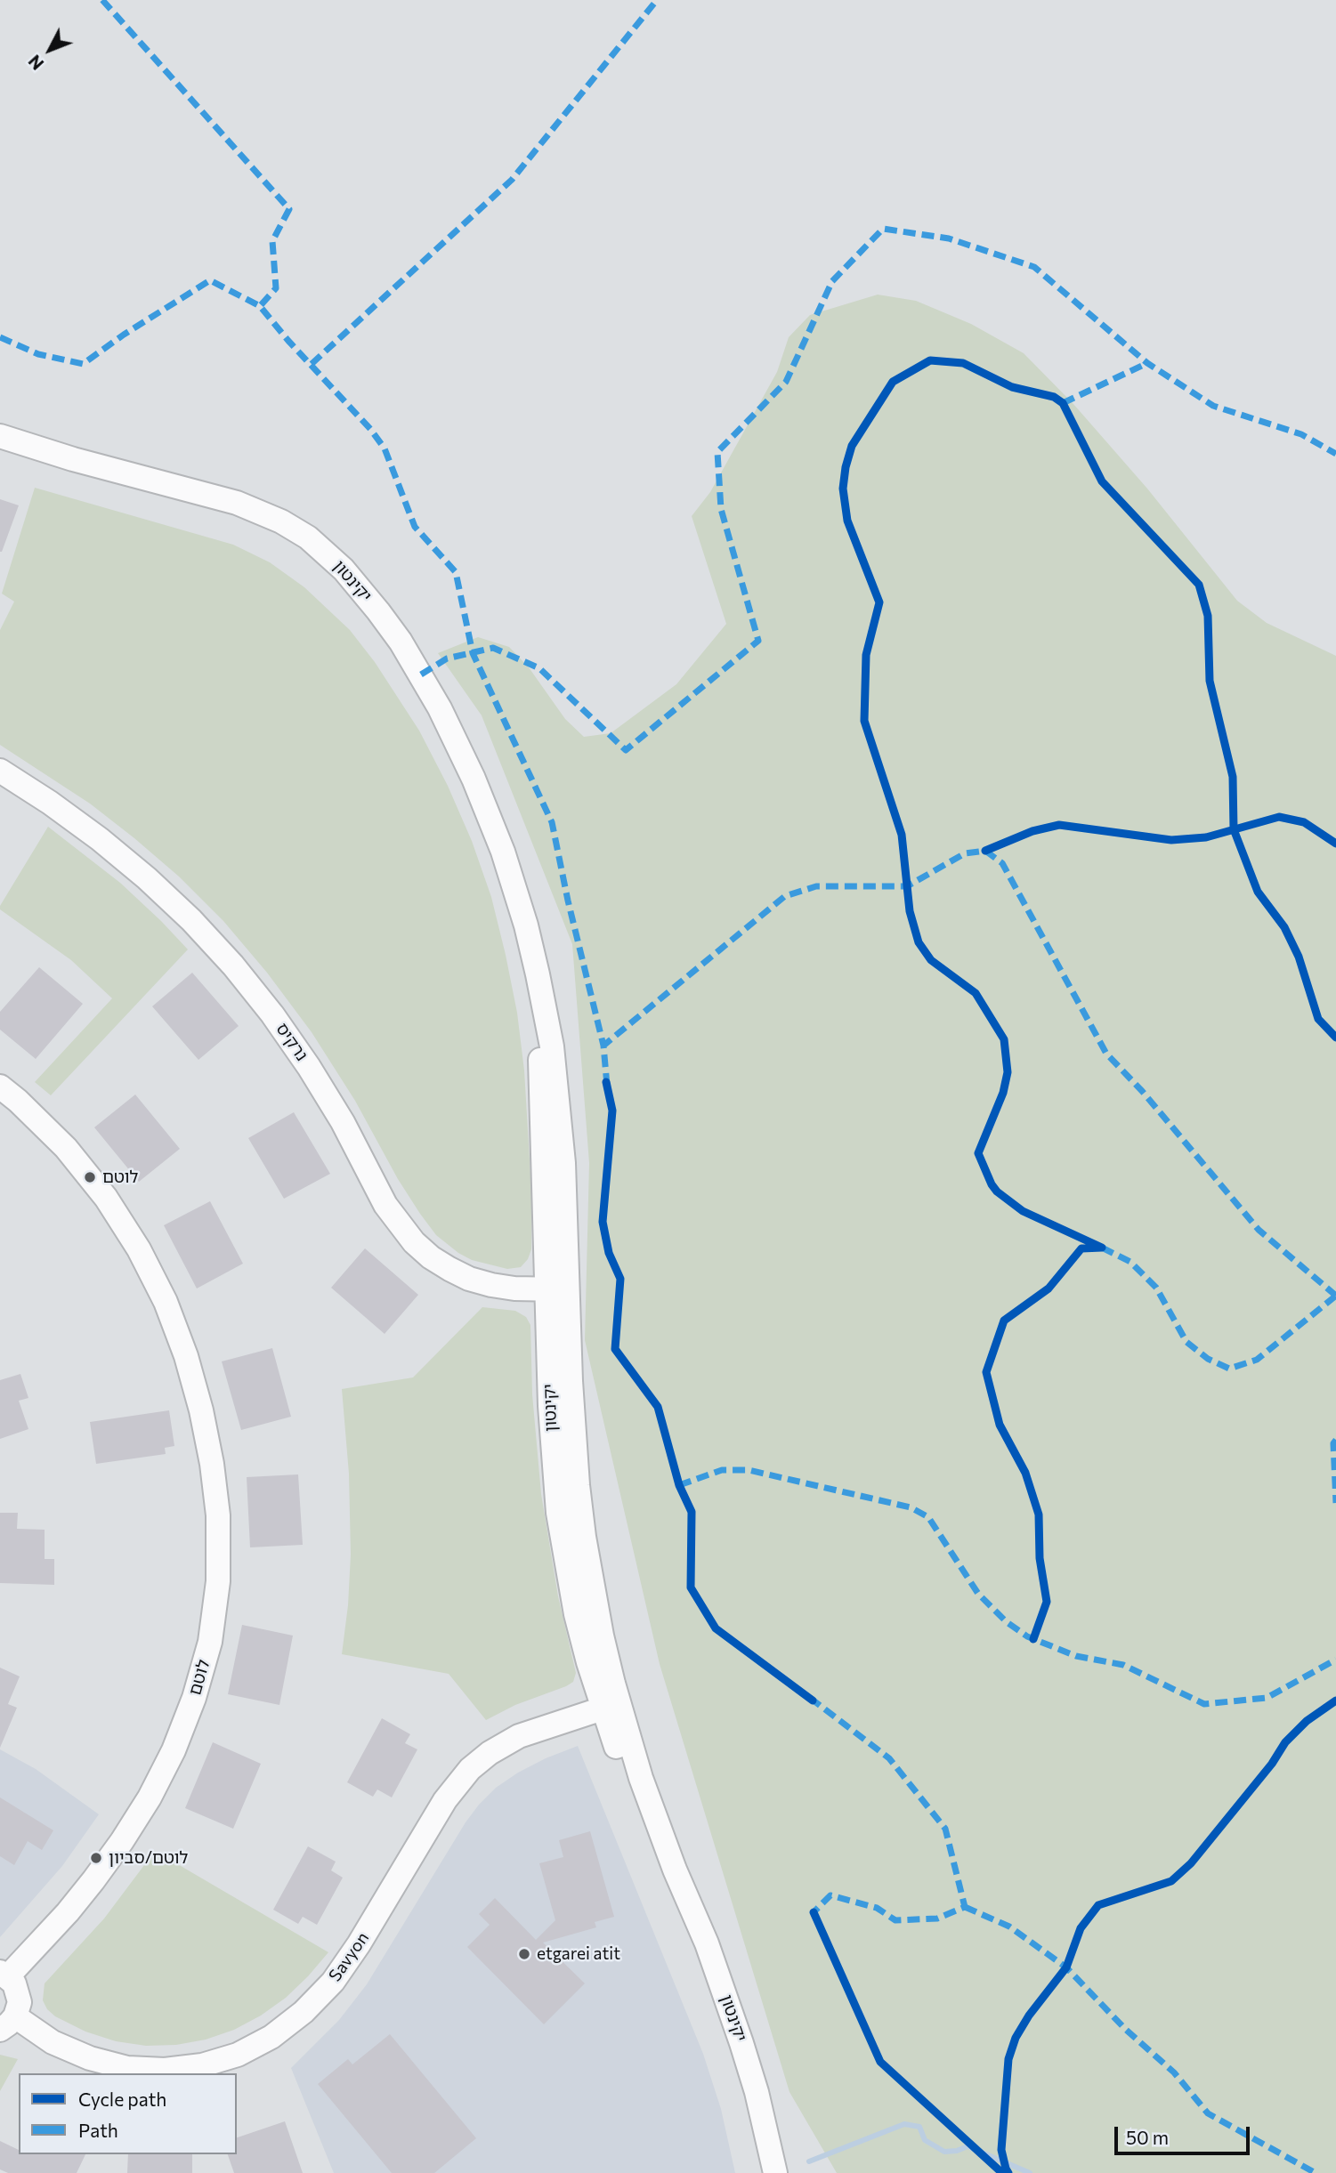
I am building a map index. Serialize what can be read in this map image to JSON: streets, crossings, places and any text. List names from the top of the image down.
{
  "streets": {
    "street": [
      "יקינטון",
      "נרקיס",
      "לוטם",
      "Savyon"
    ]
  },
  "crossings": [
    ["יקינטון", "נרקיס"],
    ["יקינטון", "Savyon"]
  ],
  "places": ["לוטם", "לוטם/סביון", "etgarei atit"],
  "legend": ["Cycle path", "Path"],
  "scale_bar": "50 m",
  "north": "bottom left"
}
